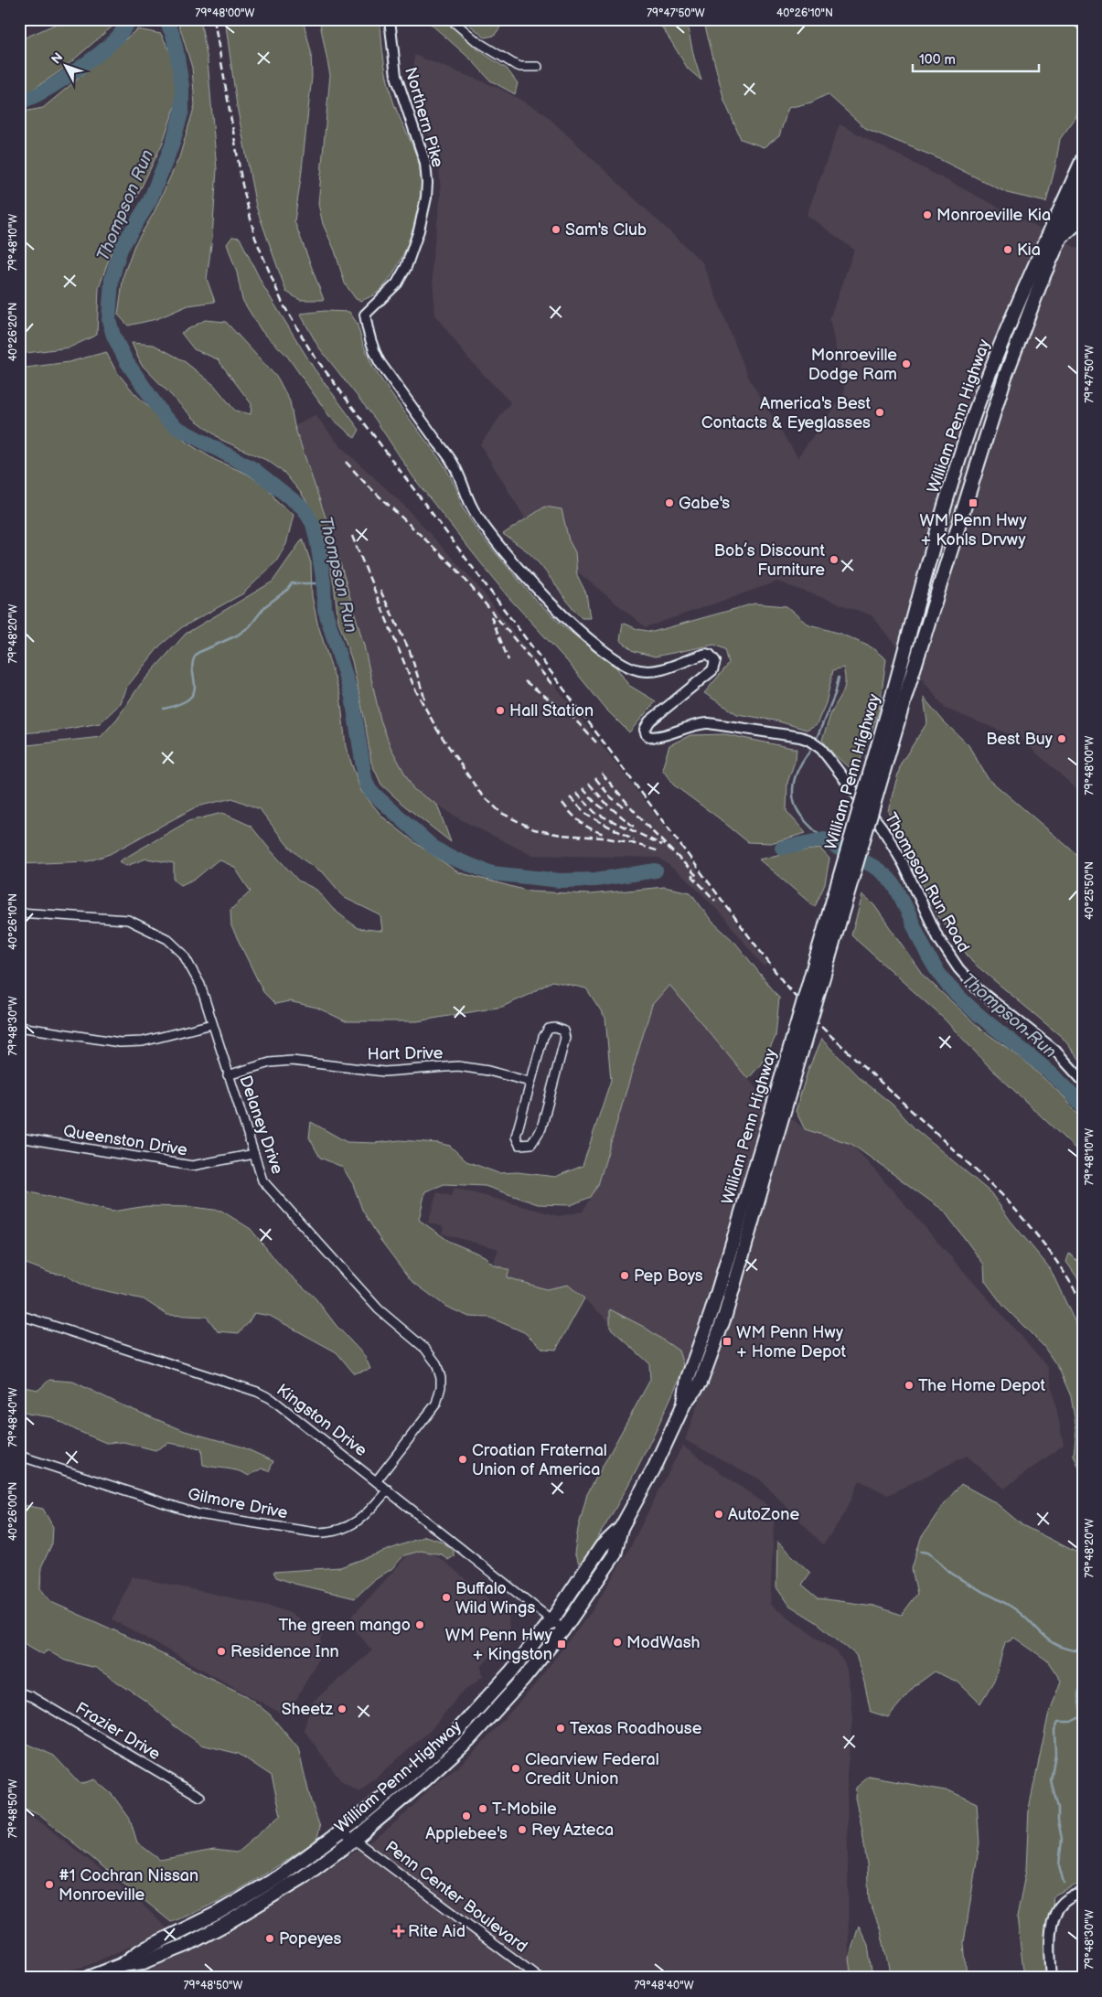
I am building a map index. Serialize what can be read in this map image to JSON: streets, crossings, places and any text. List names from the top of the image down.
{
  "streets": {
    "highway": ["William Penn Highway"],
    "street": [
      "Northern Pike",
      "Thompson Run Road",
      "Hart Drive",
      "Delaney Drive",
      "Queenston Drive",
      "Kingston Drive",
      "Gilmore Drive",
      "Frazier Drive",
      "Penn Center Boulevard"
    ]
  },
  "crossings": [
    ["Northern Pike", "Thompson Run Road"],
    ["William Penn Highway", "Kingston Drive"],
    ["William Penn Highway", "Penn Center Boulevard"],
    ["Hart Drive", "Delaney Drive"],
    ["Delaney Drive", "Queenston Drive"],
    ["Delaney Drive", "Kingston Drive"],
    ["Kingston Drive", "Gilmore Drive"]
  ],
  "water": ["Thompson Run"],
  "places": {
    "other": [
      "Monroeville Kia",
      "Sam's Club",
      "Kia",
      "Monroeville Dodge Ram",
      "America's Best Contacts & Eyeglasses",
      "Gabe's",
      "Bob’s Discount Furniture",
      "Hall Station",
      "Best Buy",
      "Pep Boys",
      "The Home Depot",
      "Croatian Fraternal Union of America",
      "AutoZone",
      "Buffalo Wild Wings",
      "The green mango",
      "ModWash",
      "Residence Inn",
      "Sheetz",
      "Texas Roadhouse",
      "Clearview Federal Credit Union",
      "T-Mobile",
      "Applebee's",
      "Rey Azteca",
      "#1 Cochran Nissan Monroeville",
      "Popeyes"
    ],
    "transit": ["WM Penn Hwy + Kohls Drvwy", "WM Penn Hwy + Home Depot", "WM Penn Hwy + Kingston"],
    "health": ["Rite Aid"]
  },
  "scale_bar": "100 m",
  "north": "top left",
  "coordinates": [
    "79°48'00\"W",
    "79°47'50\"W",
    "40°26'10\"N",
    "79°48'10\"W",
    "40°26'20\"N",
    "79°48'20\"W",
    "40°25'50\"N",
    "79°48'30\"W",
    "79°48'40\"W",
    "40°26'00\"N",
    "79°48'50\"W"
  ]
}
